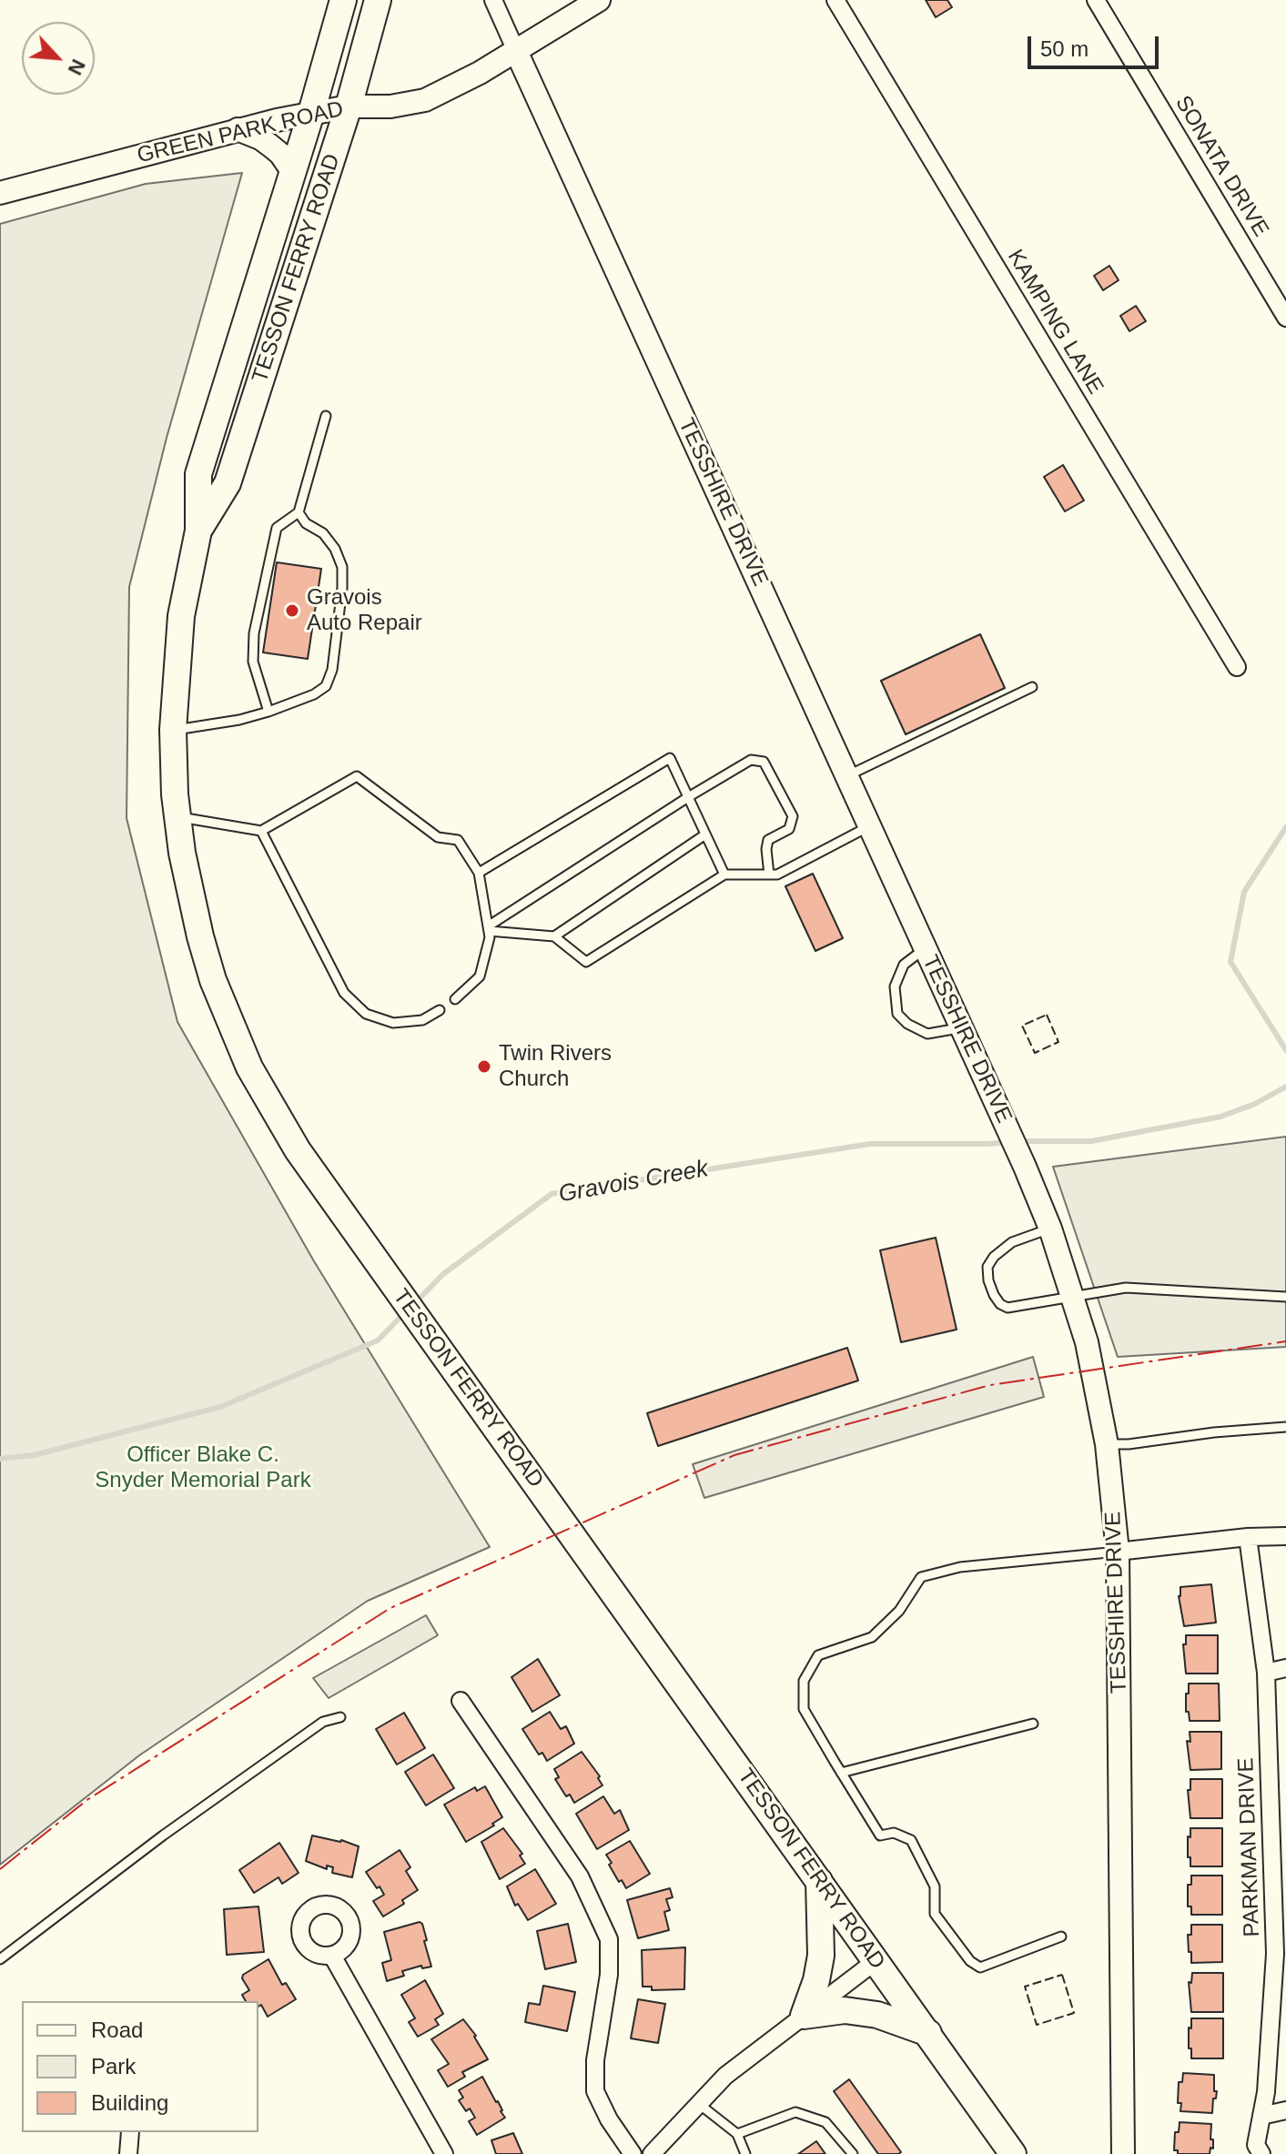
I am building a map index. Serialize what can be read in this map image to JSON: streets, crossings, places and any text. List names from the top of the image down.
{
  "streets": {
    "main road": ["TESSON FERRY ROAD"],
    "street": [
      "GREEN PARK ROAD",
      "SONATA DRIVE",
      "KAMPING LANE",
      "TESSHIRE DRIVE",
      "PARKMAN DRIVE"
    ]
  },
  "crossings": [
    ["GREEN PARK ROAD", "TESSON FERRY ROAD"],
    ["GREEN PARK ROAD", "TESSHIRE DRIVE"]
  ],
  "water": ["Gravois Creek"],
  "parks": ["Officer Blake C. Snyder Memorial Park"],
  "places": ["Gravois Auto Repair", "Twin Rivers Church"],
  "legend": ["Road", "Park", "Building"],
  "scale_bar": "50 m",
  "north": "bottom right"
}
